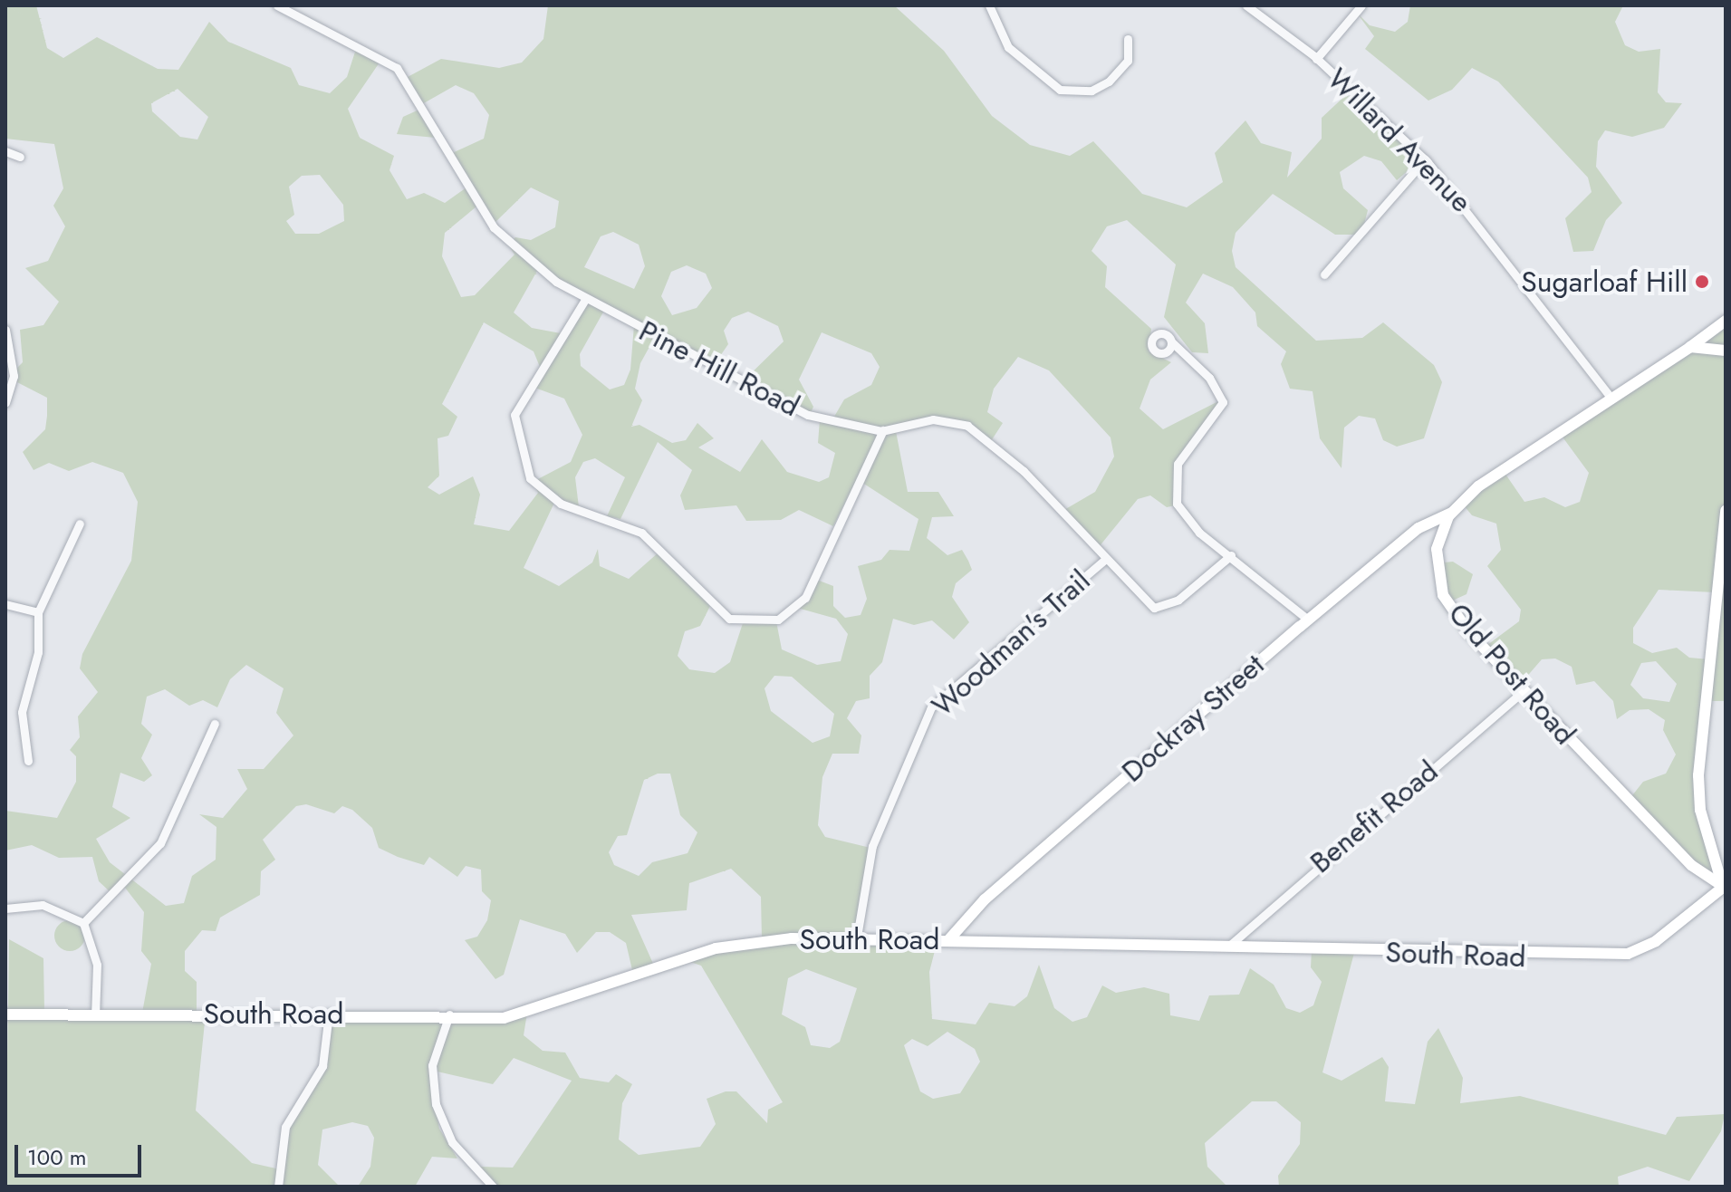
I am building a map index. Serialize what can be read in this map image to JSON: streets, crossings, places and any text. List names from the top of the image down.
{
  "streets": {
    "street": [
      "Willard Avenue",
      "Pine Hill Road",
      "Woodman's Trail",
      "Old Post Road",
      "Dockray Street",
      "Benefit Road",
      "South Road"
    ]
  },
  "crossings": [
    ["Willard Avenue", "Old Post Road"],
    ["Pine Hill Road", "Woodman's Trail"],
    ["Woodman's Trail", "South Road"],
    ["Old Post Road", "Dockray Street"],
    ["Old Post Road", "Benefit Road"],
    ["Old Post Road", "South Road"],
    ["Dockray Street", "South Road"],
    ["Benefit Road", "South Road"]
  ],
  "places": ["Sugarloaf Hill"],
  "scale_bar": "100 m"
}
